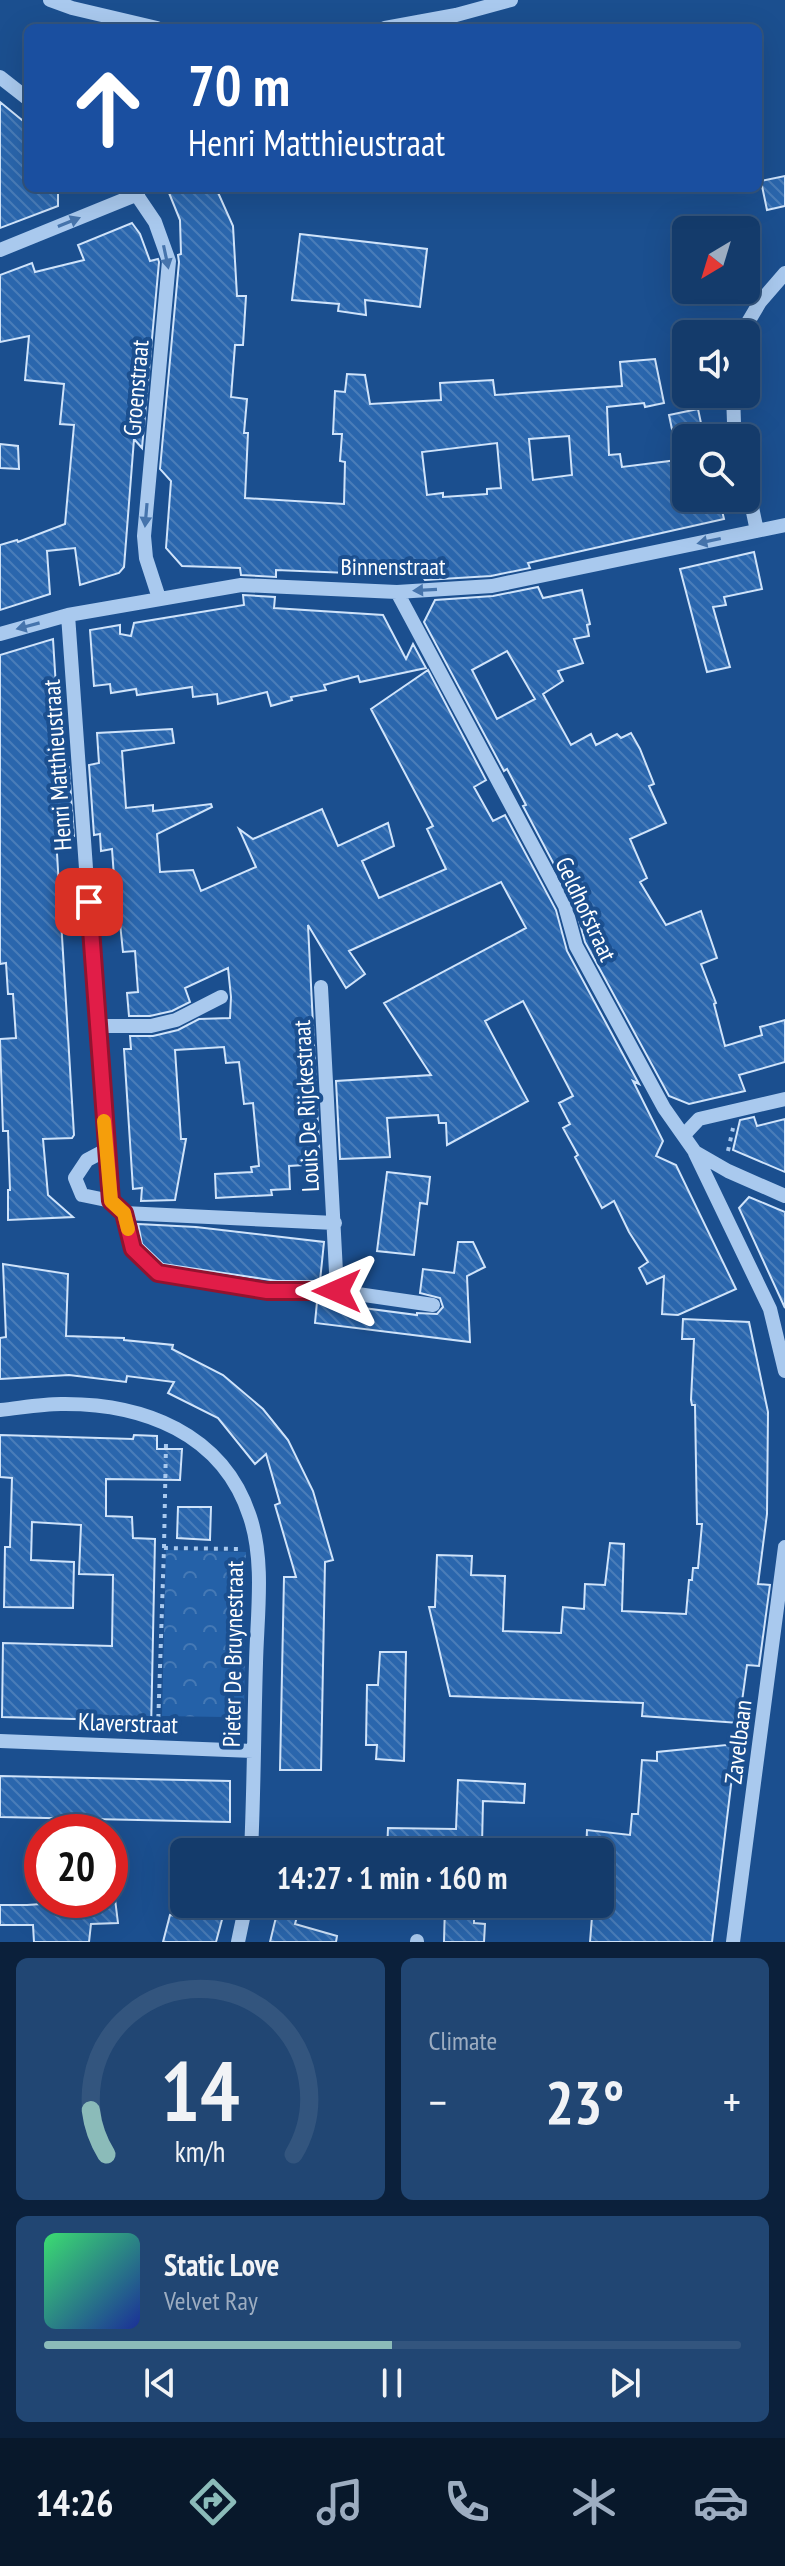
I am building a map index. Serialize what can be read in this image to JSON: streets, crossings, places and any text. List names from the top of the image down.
{
  "streets": {
    "street": [
      "Groenstraat",
      "Binnenstraat",
      "Henri Matthieustraat",
      "Geldhofstraat",
      "Louis De Rijckestraat",
      "Pieter De Bruynestraat",
      "Klaverstraat",
      "Zavelbaan"
    ]
  },
  "crossings": [
    ["Groenstraat", "Binnenstraat"],
    ["Binnenstraat", "Henri Matthieustraat"],
    ["Binnenstraat", "Geldhofstraat"],
    ["Pieter De Bruynestraat", "Klaverstraat"]
  ],
  "one_way": ["Groenstraat", "Binnenstraat"],
  "north": "bottom left",
  "page": {
    "turn": ["70 m", "Henri Matthieustraat"],
    "limit": "20",
    "trip": "14:27 · 1 min · 160 m",
    "tile": "Climate",
    "heat": ["−", "23°", "+"],
    "song": ["Static Love", "Velvet Ray"],
    "tabs": "14:26",
    "gauge": ["14", "km/h"]
  }
}
